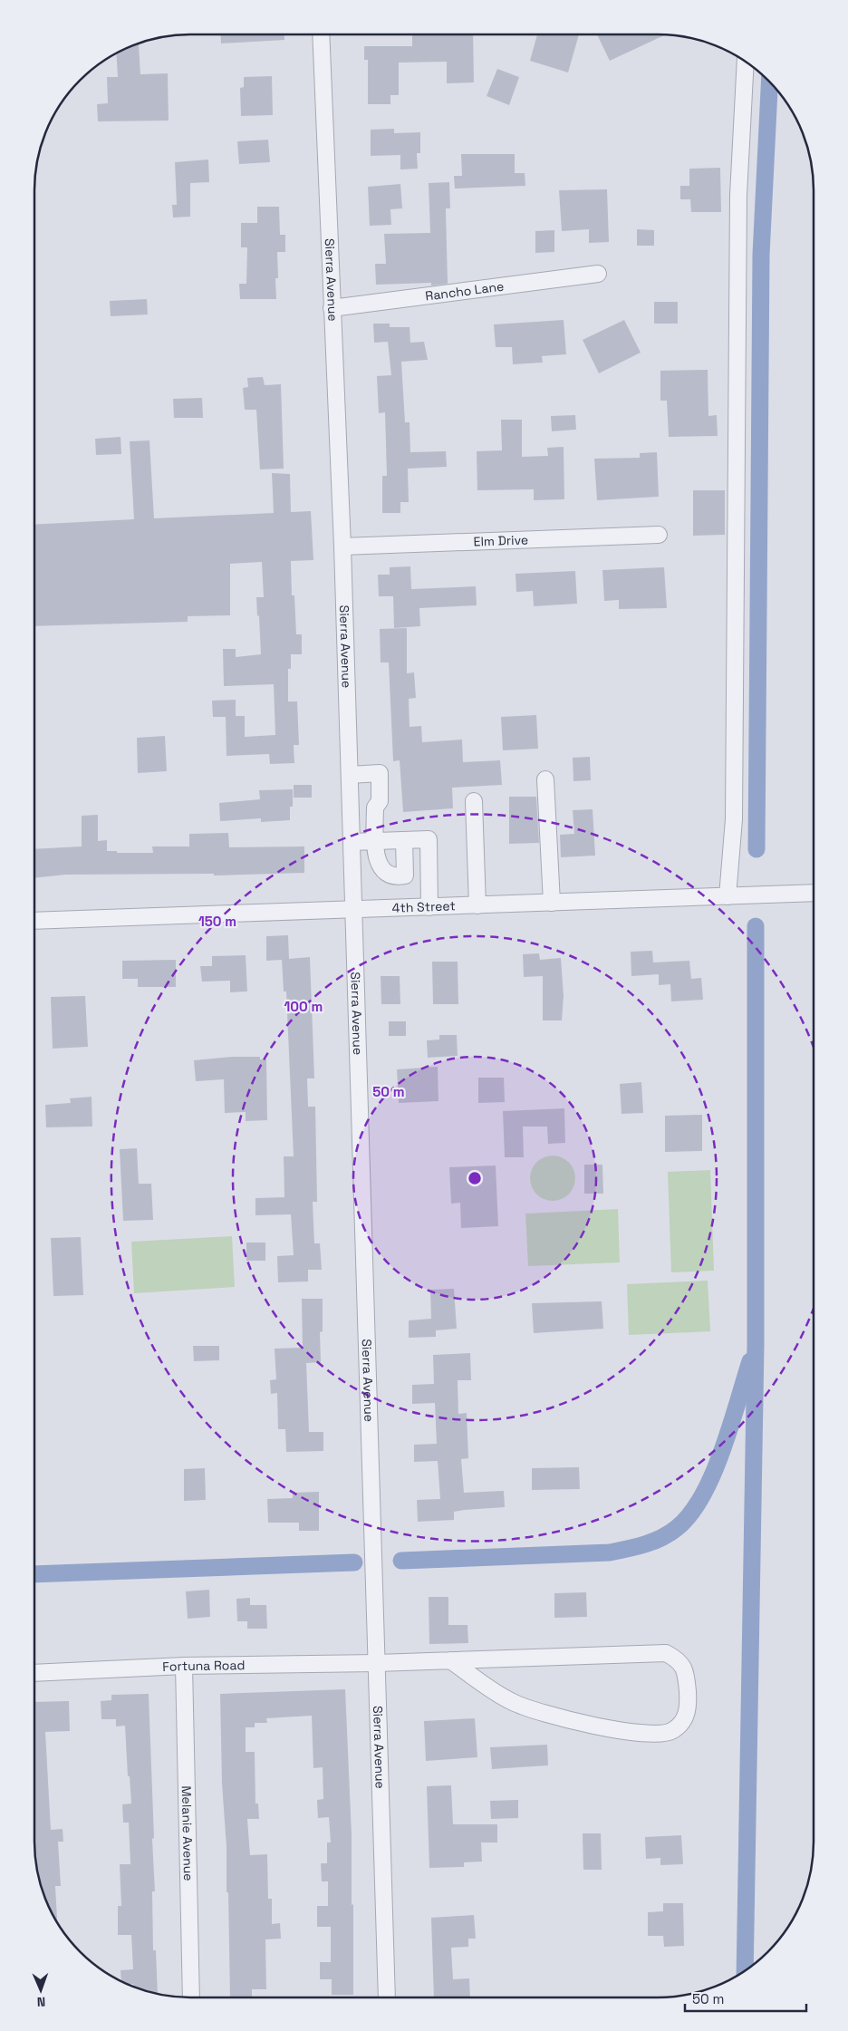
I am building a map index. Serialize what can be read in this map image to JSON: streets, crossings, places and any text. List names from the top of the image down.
{
  "streets": {
    "street": [
      "Sierra Avenue",
      "Rancho Lane",
      "Elm Drive",
      "4th Street",
      "Fortuna Road",
      "Melanie Avenue"
    ]
  },
  "crossings": [
    ["Sierra Avenue", "Rancho Lane"],
    ["Sierra Avenue", "Elm Drive"],
    ["Sierra Avenue", "4th Street"],
    ["Sierra Avenue", "Fortuna Road"],
    ["Fortuna Road", "Melanie Avenue"]
  ],
  "scale_bar": "50 m",
  "north": "bottom",
  "rings": ["150 m", "100 m", "50 m"]
}
